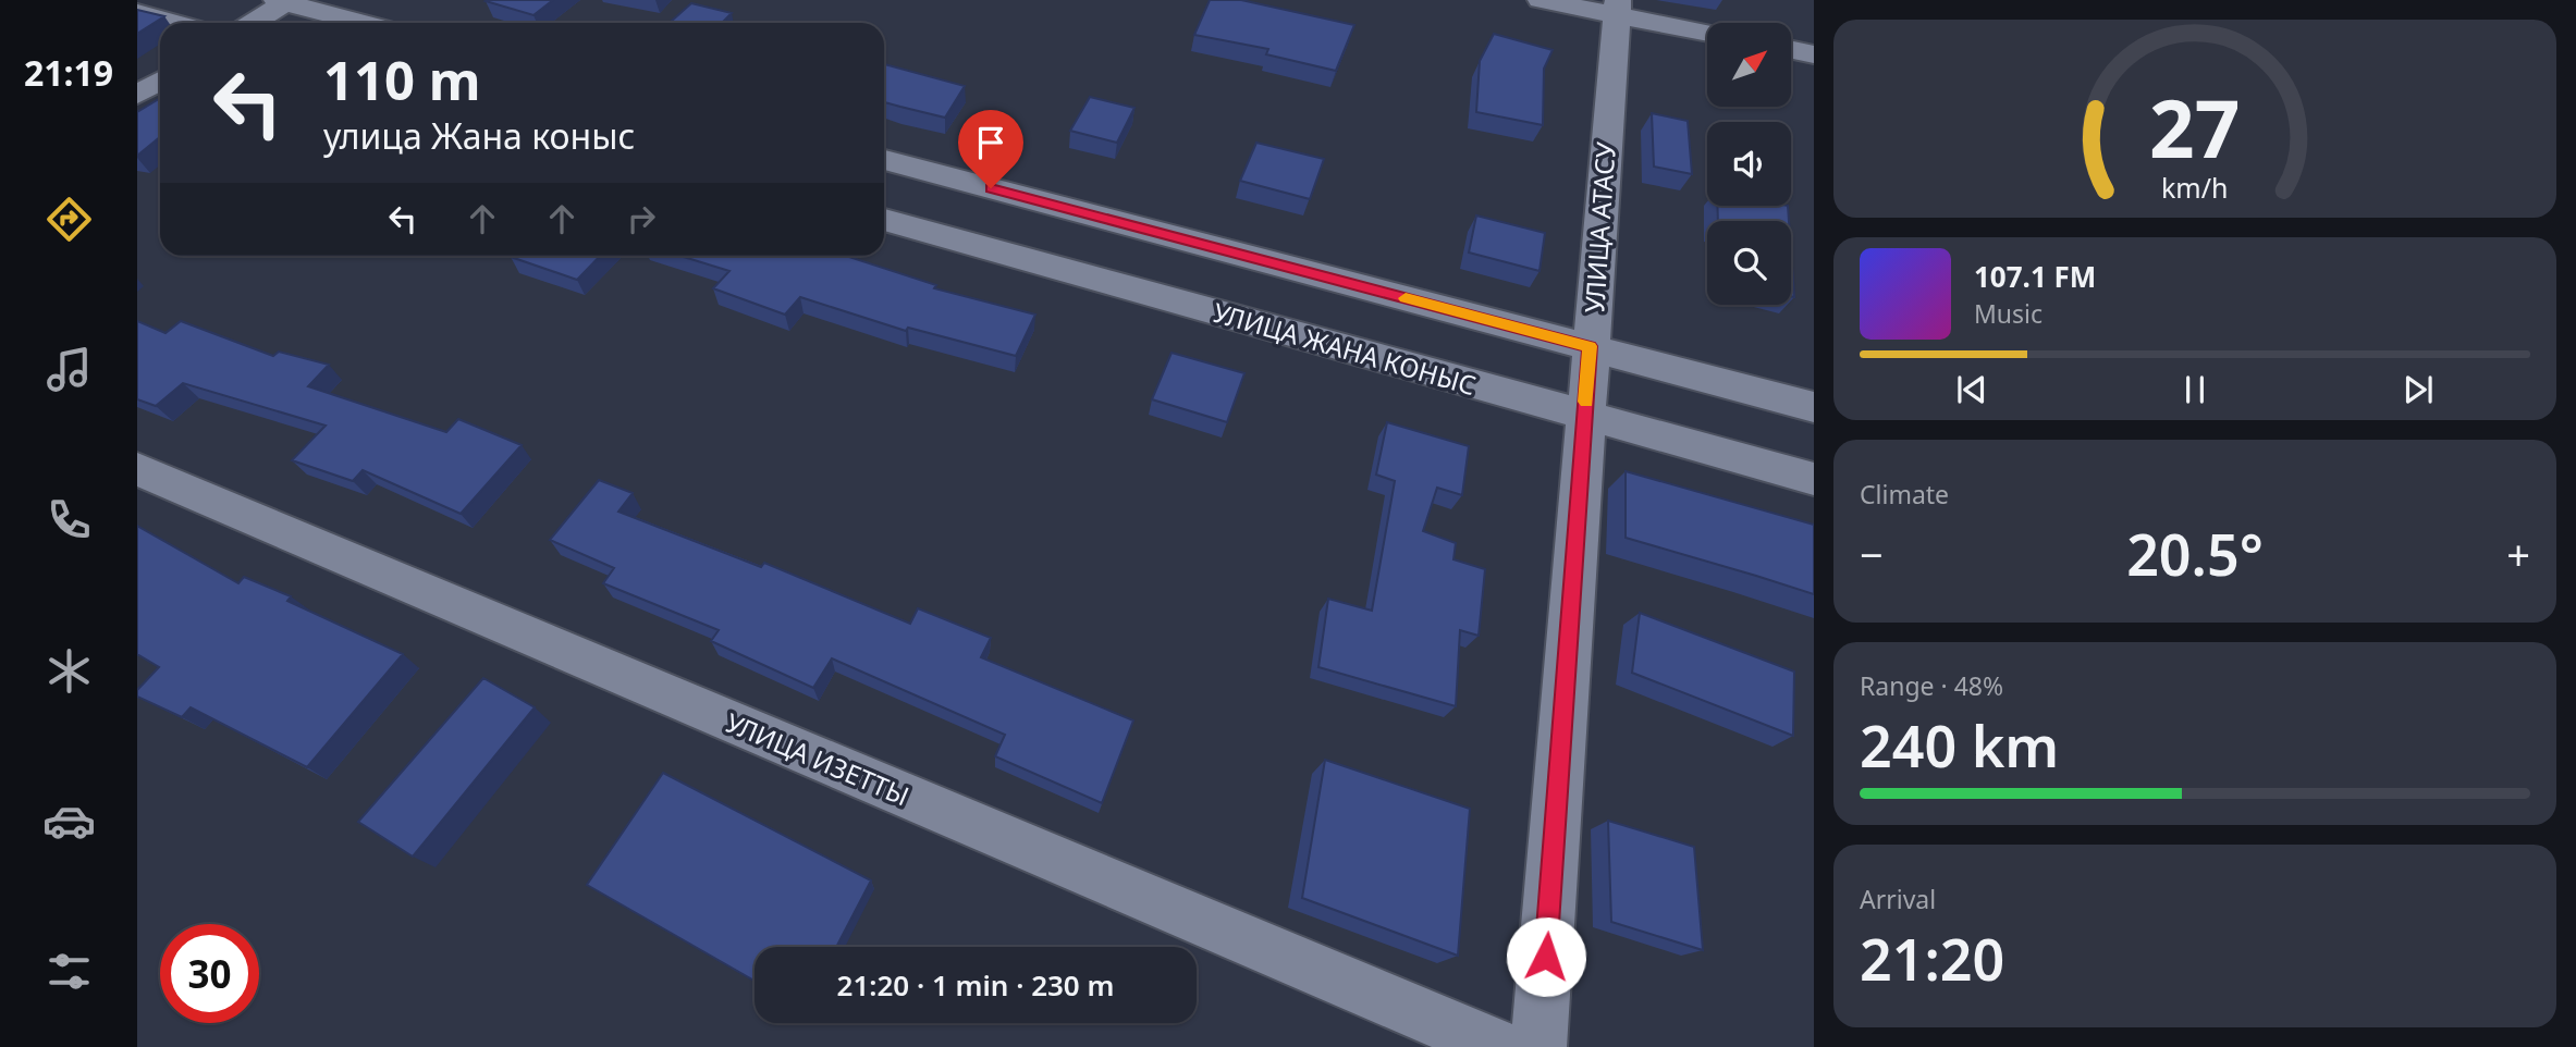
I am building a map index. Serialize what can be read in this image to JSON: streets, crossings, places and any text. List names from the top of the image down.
{
  "streets": {
    "street": ["УЛИЦА АТАСУ", "УЛИЦА ЖАНА КОНЫС", "УЛИЦА ИЗЕТТЫ"]
  },
  "crossings": [
    ["УЛИЦА АТАСУ", "УЛИЦА ЖАНА КОНЫС"]
  ],
  "north": "top right",
  "page": {
    "tabs": "21:19",
    "turn": ["110 m", "улица Жана коныс"],
    "song": ["107.1 FM", "Music"],
    "tile": [
      "Climate",
      ["Range · 48%", "240 km"],
      ["Arrival", "21:20"]
    ],
    "heat": ["−", "20.5°", "+"],
    "limit": "30",
    "trip": "21:20 · 1 min · 230 m",
    "gauge": ["27", "km/h"]
  }
}
